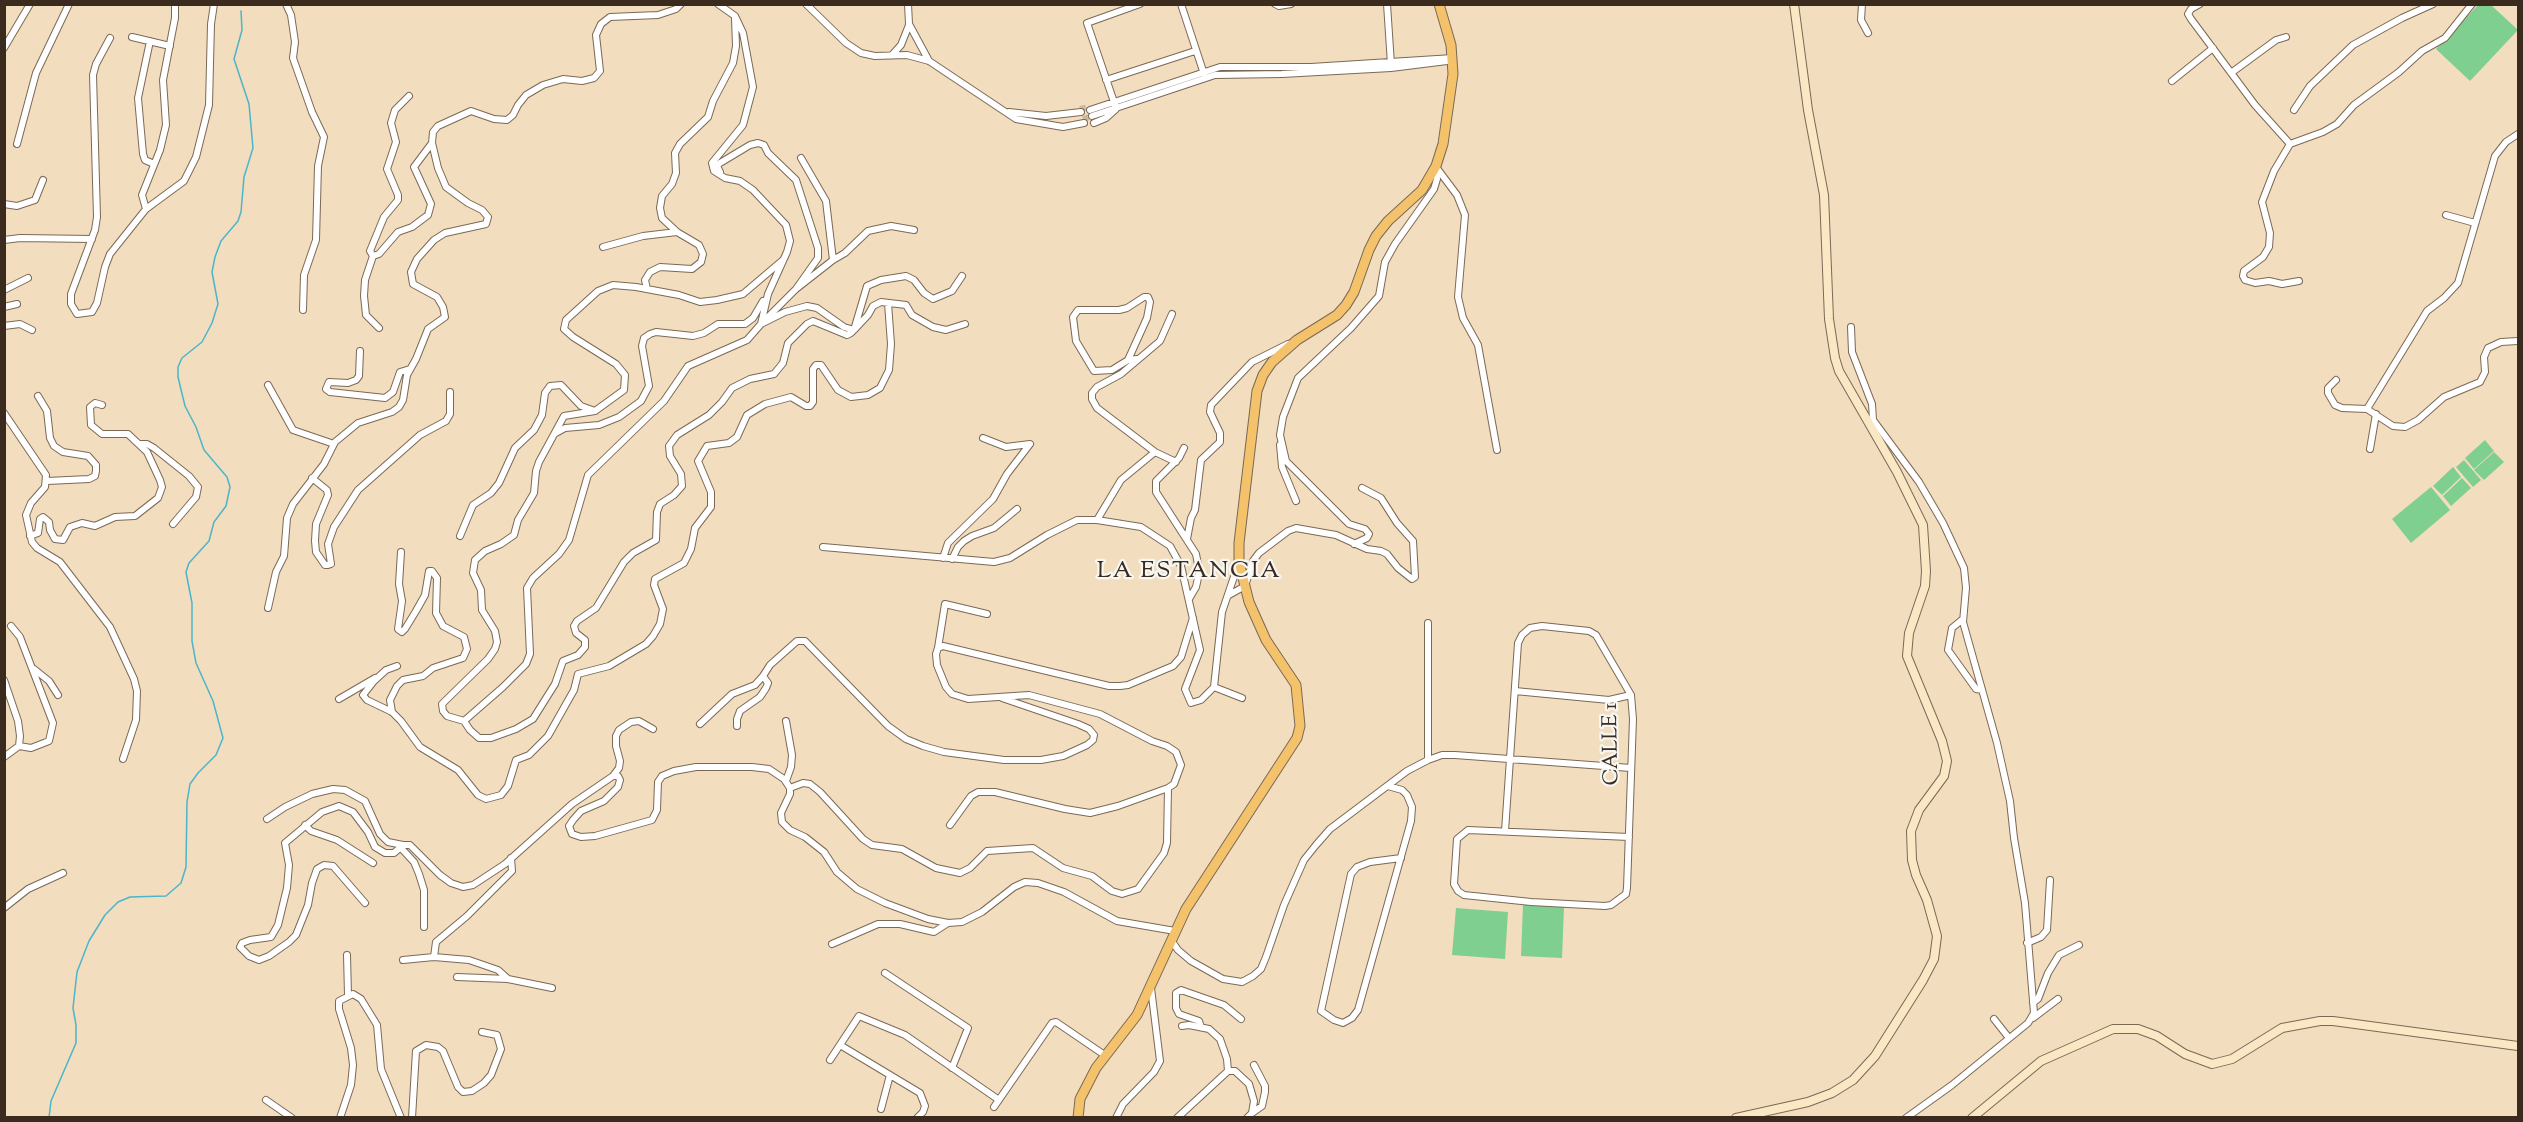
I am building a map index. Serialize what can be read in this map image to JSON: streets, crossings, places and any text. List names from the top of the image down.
{
  "streets": {
    "street": ["CALLE 1"]
  },
  "districts": ["LA ESTANCIA"]
}
